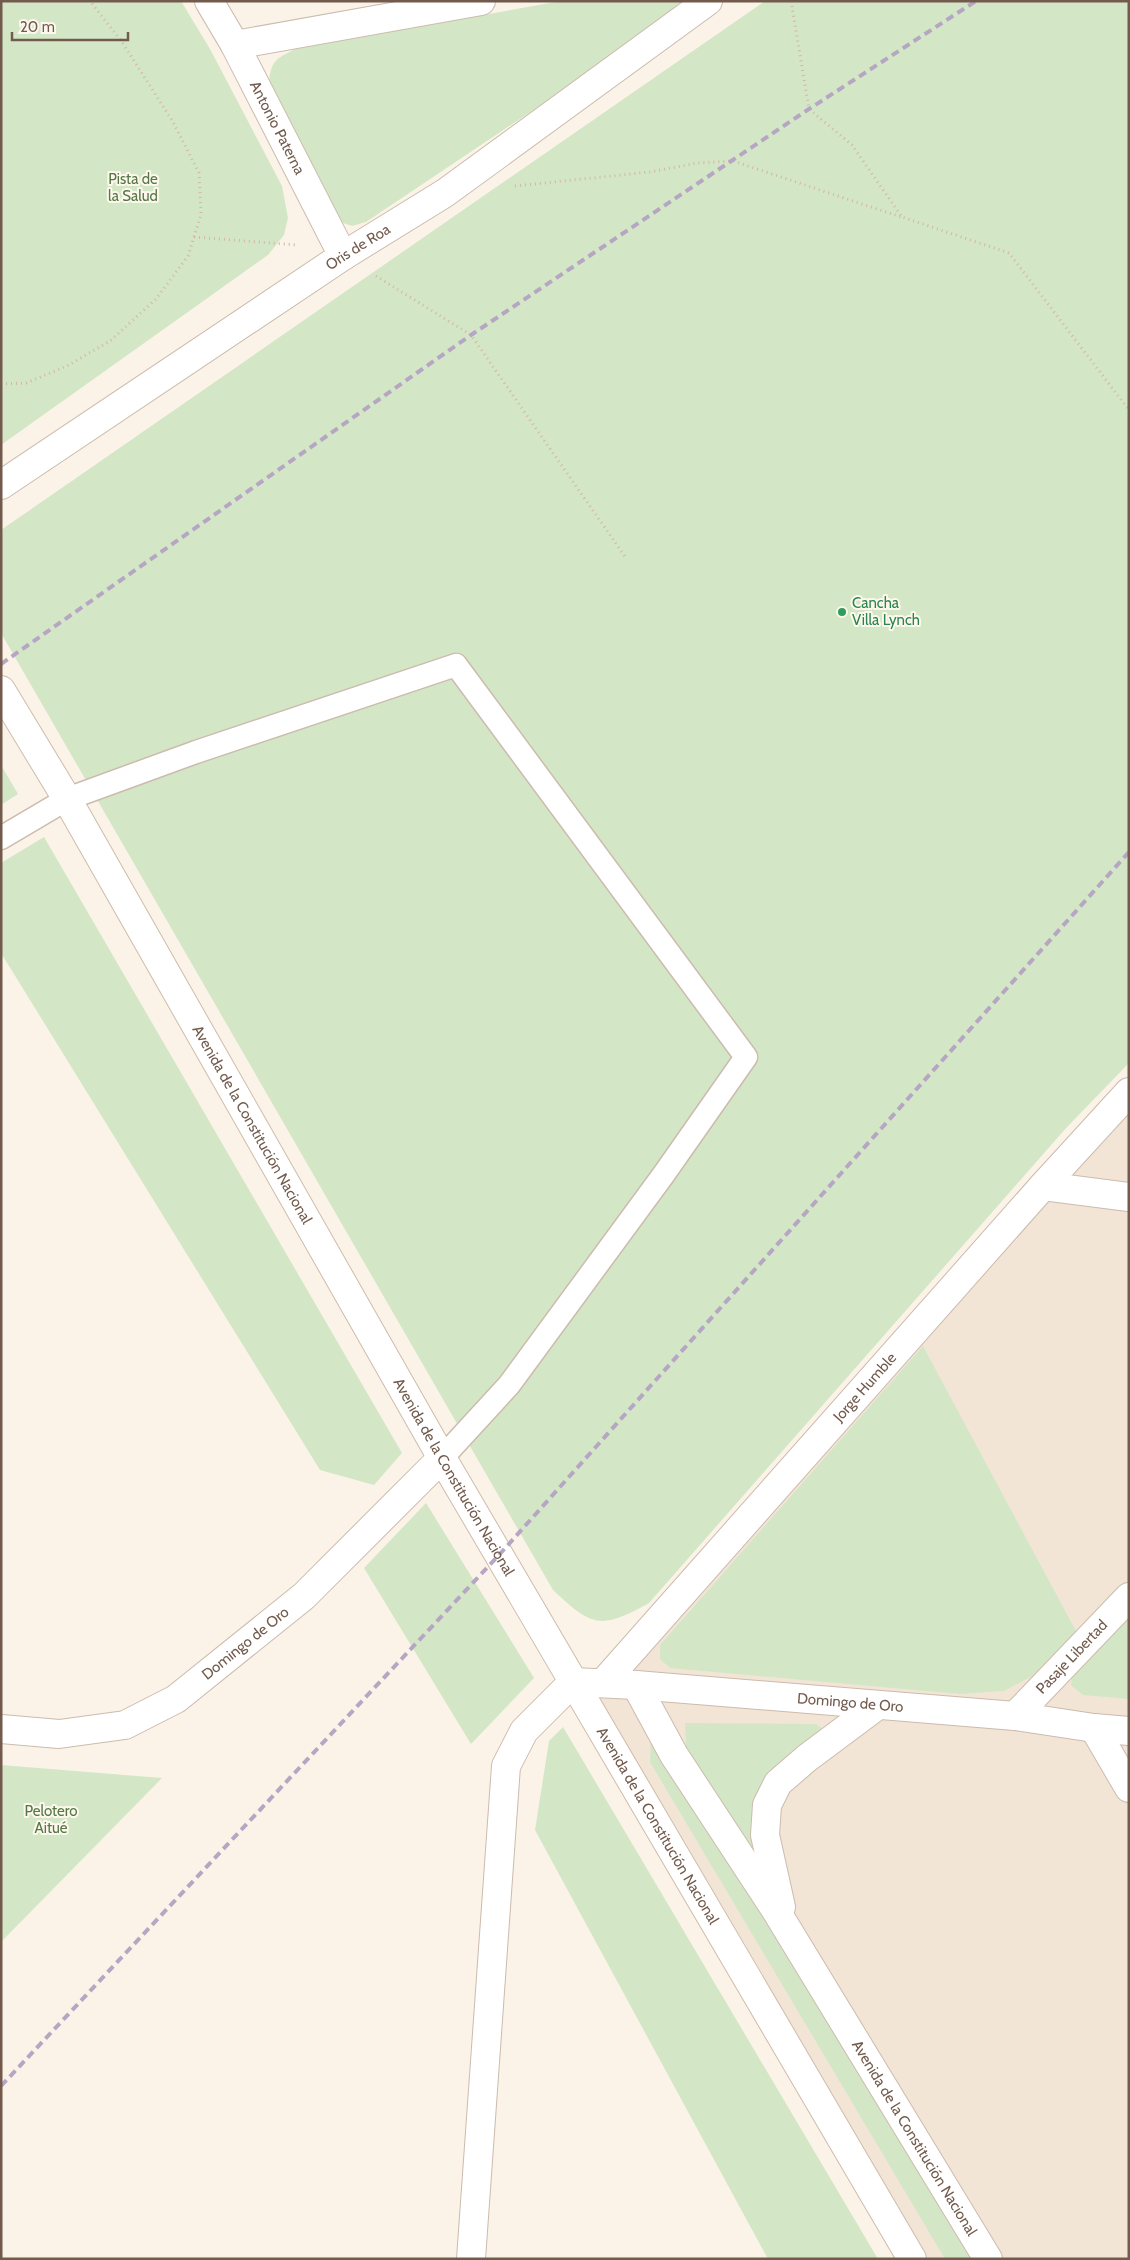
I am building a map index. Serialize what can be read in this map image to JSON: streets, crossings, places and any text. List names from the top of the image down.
{
  "streets": {
    "street": [
      "Antonio Paterna",
      "Oris de Roa",
      "Avenida de la Constitución Nacional",
      "Jorge Humble",
      "Domingo de Oro",
      "Pasaje Libertad"
    ]
  },
  "crossings": [
    ["Antonio Paterna", "Oris de Roa"],
    ["Avenida de la Constitución Nacional", "Domingo de Oro"],
    ["Jorge Humble", "Domingo de Oro"],
    ["Domingo de Oro", "Pasaje Libertad"]
  ],
  "parks": ["Pista de la Salud", "Pelotero Aitué"],
  "places": ["Cancha Villa Lynch"],
  "scale_bar": "20 m"
}
